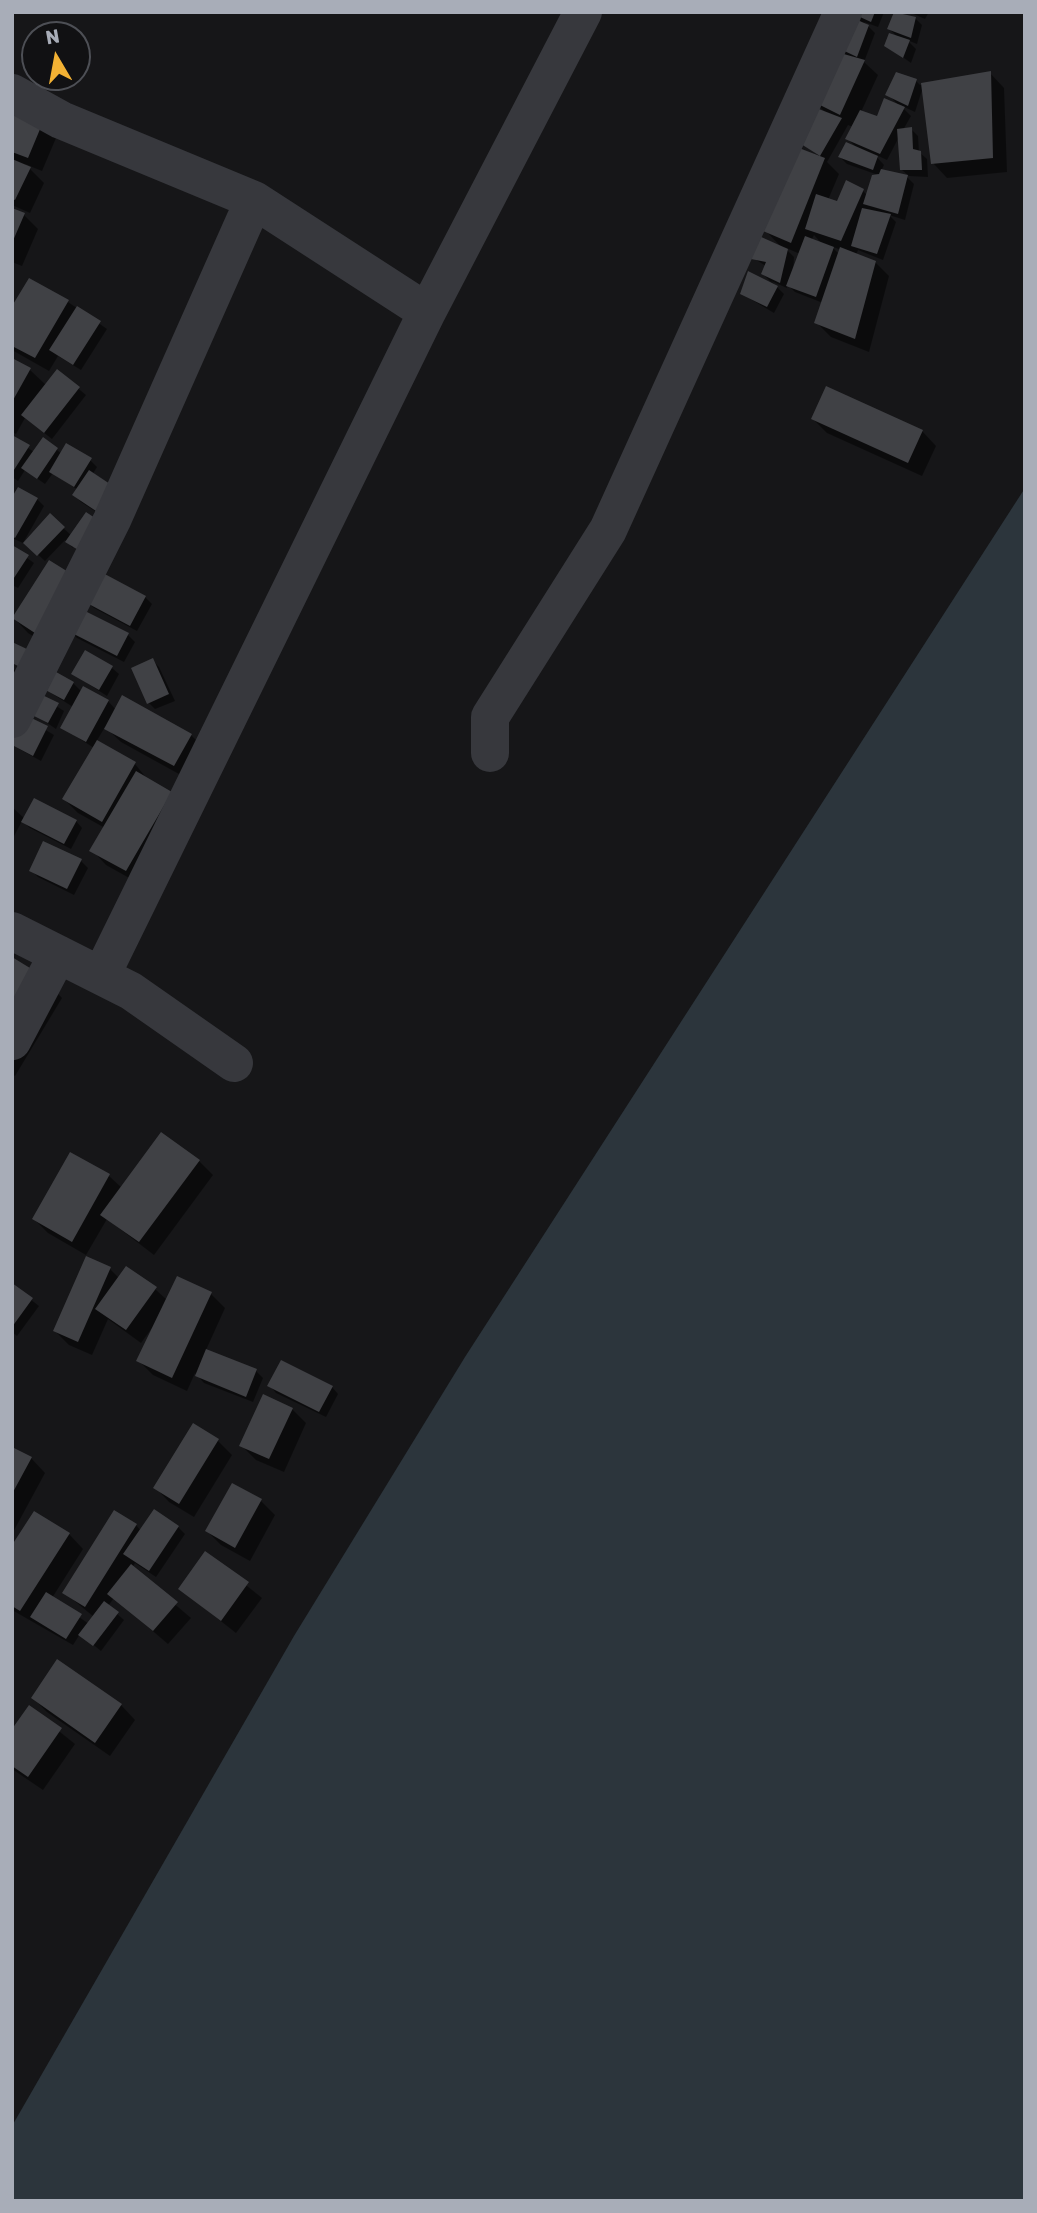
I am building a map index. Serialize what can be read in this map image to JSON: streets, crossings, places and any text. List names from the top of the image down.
{
  "north": "top"
}
